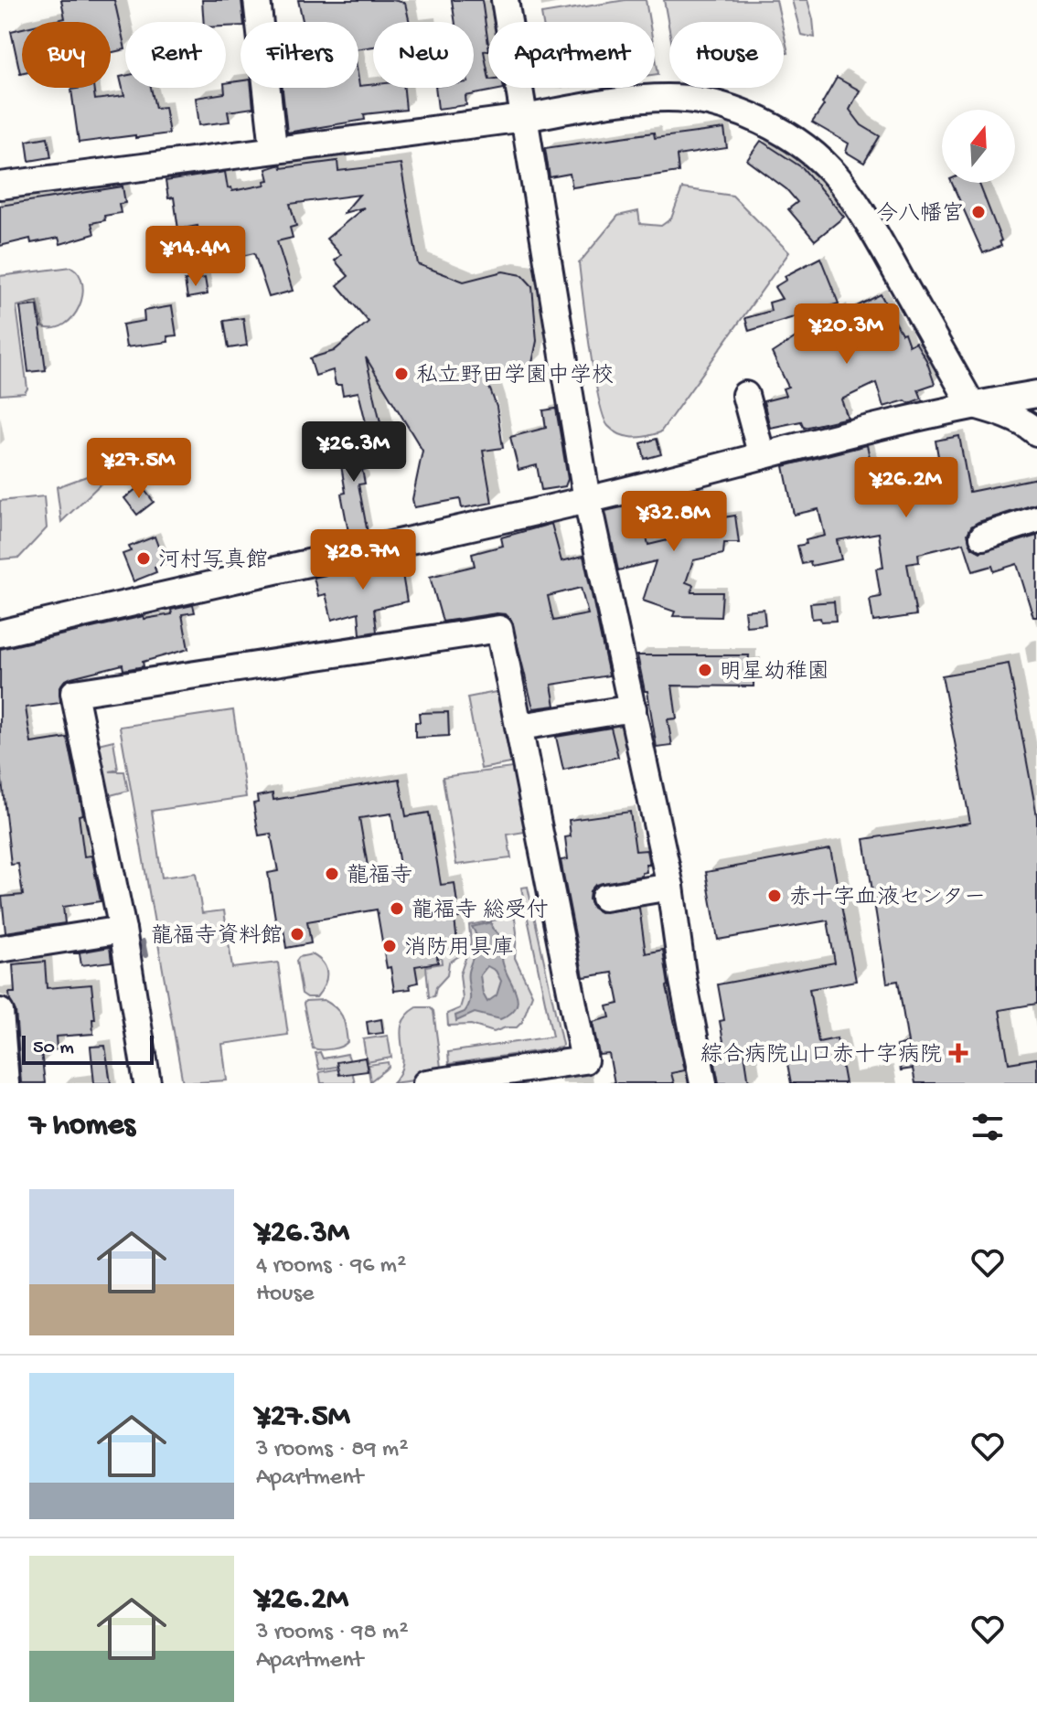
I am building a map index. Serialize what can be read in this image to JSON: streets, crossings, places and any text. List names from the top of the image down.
{
  "places": {
    "other": [
      "今八幡宮",
      "私立野田学園中学校",
      "河村写真館",
      "明星幼稚園",
      "龍福寺",
      "赤十字血液センター",
      "龍福寺 総受付",
      "龍福寺資料館",
      "消防用具庫"
    ],
    "health": ["綜合病院山口赤十字病院"]
  },
  "scale_bar": "50 m",
  "north": "top",
  "page": {
    "chip": [
      "Buy",
      "Rent",
      "Filters",
      "New",
      "Apartment",
      "House"
    ],
    "price": [
      "¥14.4M",
      "¥20.3M",
      "¥26.3M",
      "¥27.5M",
      "¥26.2M",
      "¥32.8M",
      "¥28.7M"
    ],
    "scale": "50 m",
    "heading": "7 homes",
    "list": [
      {
        "name": "¥26.3M",
        "note": "4 rooms · 96 m² · House"
      },
      {
        "name": "¥27.5M",
        "note": "3 rooms · 89 m² · Apartment"
      },
      {
        "name": "¥26.2M",
        "note": "3 rooms · 98 m² · Apartment"
      }
    ]
  }
}
